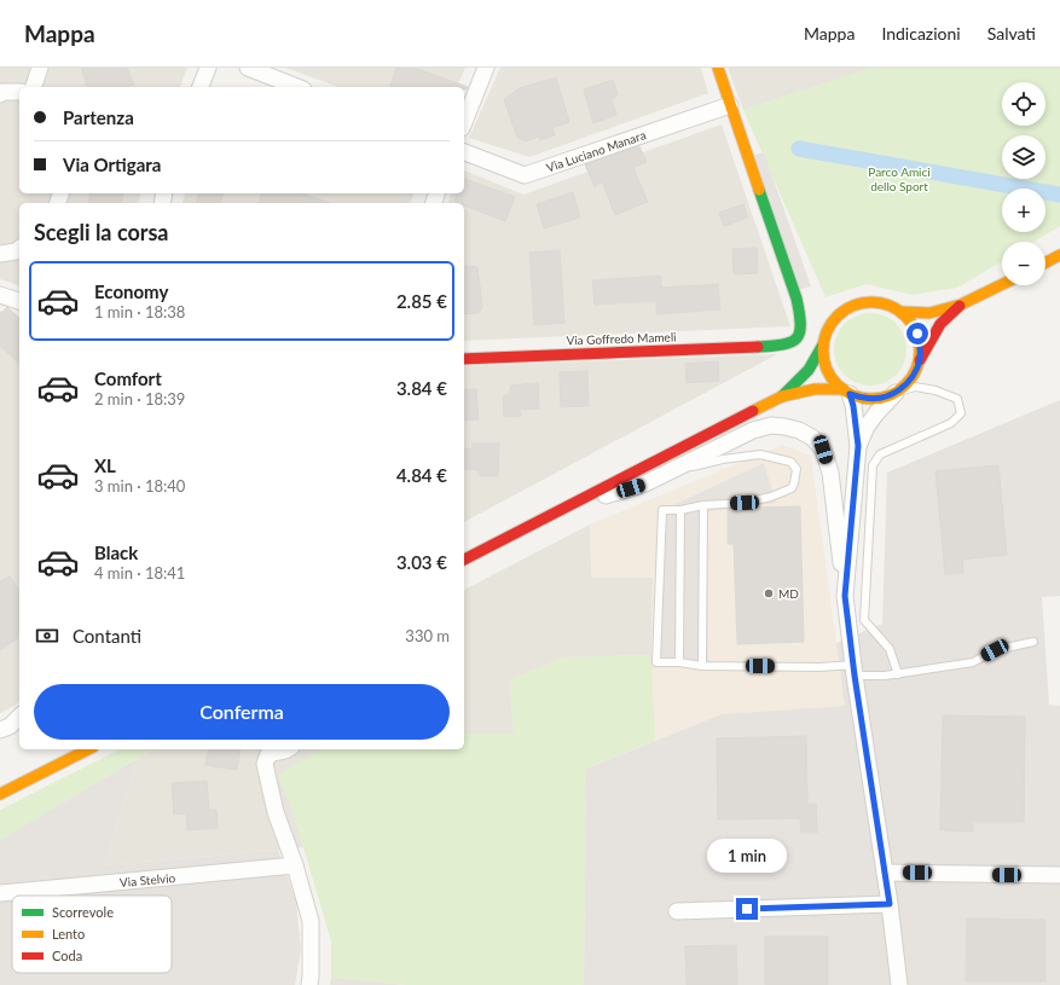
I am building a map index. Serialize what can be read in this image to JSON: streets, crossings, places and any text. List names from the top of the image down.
{
  "streets": {
    "main road": ["Via Goffredo Mameli"],
    "street": ["Via Luciano Manara", "Via Stelvio"]
  },
  "crossings": [
    ["Via Luciano Manara", "Via Goffredo Mameli"]
  ],
  "parks": ["Parco Amici dello Sport"],
  "places": ["MD"],
  "legend": ["Scorrevole", "Lento", "Coda"],
  "page": {
    "header": "Mappa",
    "nav": ["Mappa", "Indicazioni", "Salvati"],
    "map_buttons": ["+", "−"],
    "banner": ["Partenza", "Via Ortigara"],
    "heading": "Scegli la corsa",
    "list": [
      {
        "name": "Economy",
        "note": "1 min · 18:38",
        "value": "2.85 €"
      },
      {
        "name": "Comfort",
        "note": "2 min · 18:39",
        "value": "3.84 €"
      },
      {
        "name": "XL",
        "note": "3 min · 18:40",
        "value": "4.84 €"
      },
      {
        "name": "Black",
        "note": "4 min · 18:41",
        "value": "3.03 €"
      }
    ],
    "pay": ["Contanti", "330 m"],
    "buttons": "Conferma",
    "bubble": "1 min"
  }
}
